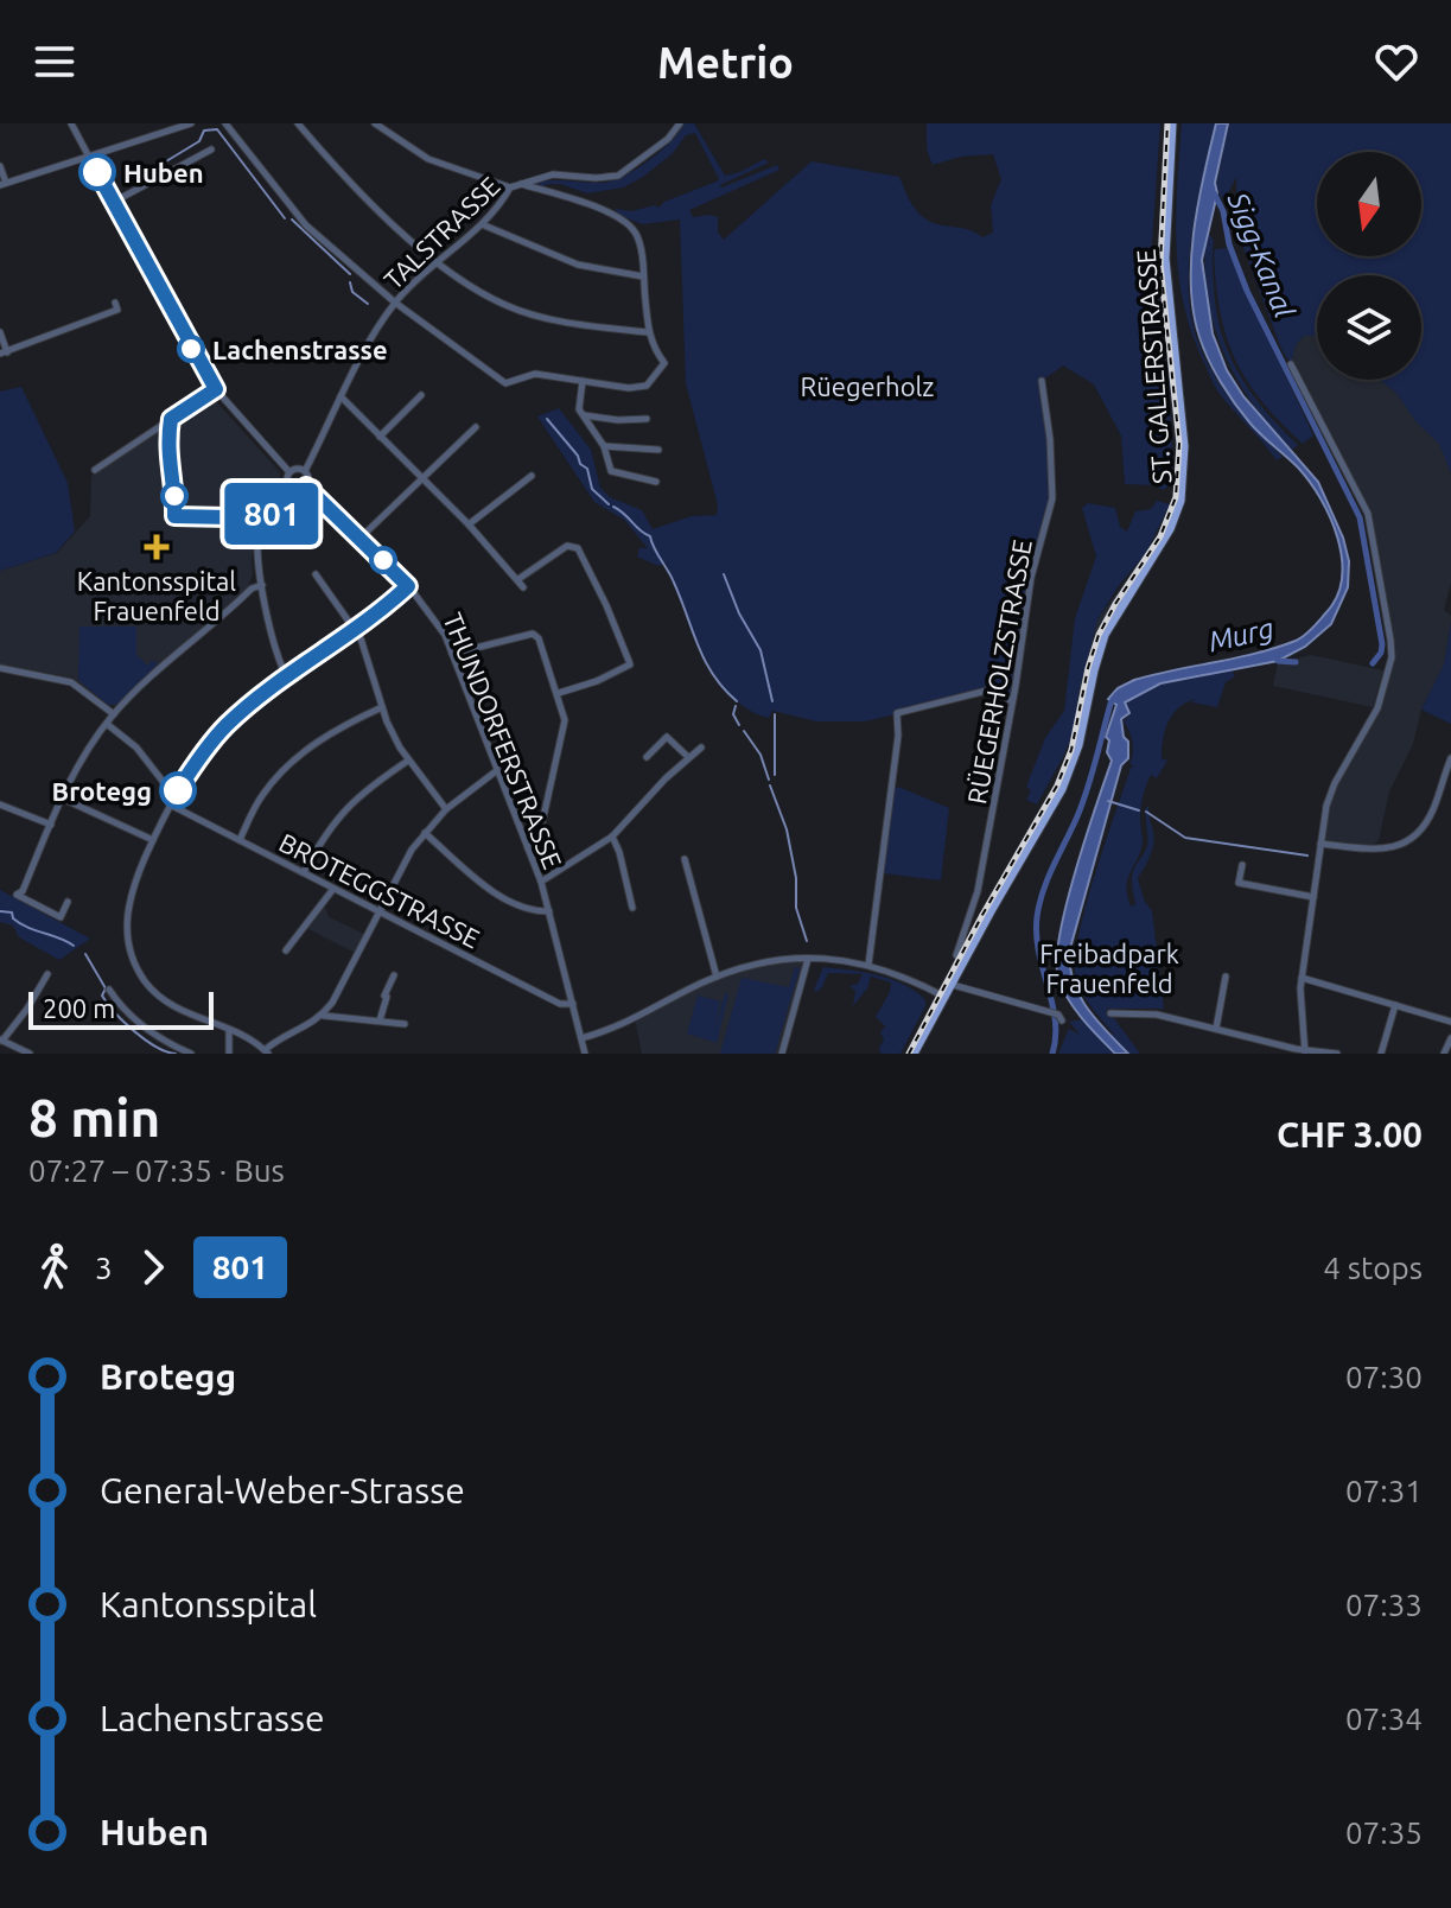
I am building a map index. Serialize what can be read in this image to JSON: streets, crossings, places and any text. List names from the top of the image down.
{
  "streets": {
    "main road": ["ST. GALLERSTRASSE"],
    "street": [
      "TALSTRASSE",
      "RÜEGERHOLZSTRASSE",
      "THUNDORFERSTRASSE",
      "BROTEGGSTRASSE"
    ]
  },
  "crossings": [
    ["TALSTRASSE", "THUNDORFERSTRASSE"],
    ["ST. GALLERSTRASSE", "RÜEGERHOLZSTRASSE"],
    ["THUNDORFERSTRASSE", "BROTEGGSTRASSE"]
  ],
  "water": ["Sigg-Kanal", "Murg"],
  "parks": ["Rüegerholz", "Freibadpark Frauenfeld"],
  "places": {
    "other": ["Huben", "Lachenstrasse", "Brotegg"],
    "health": ["Kantonsspital Frauenfeld"]
  },
  "lines": ["bus line 801"],
  "scale_bar": "200 m",
  "north": "bottom",
  "page": {
    "header": "Metrio",
    "on_map": "801",
    "scale": "200 m",
    "heading": ["8 min", "07:27 – 07:35 · Bus", "CHF 3.00"],
    "legs": ["3", "801", "4 stops"],
    "list": [
      {
        "name": "Brotegg",
        "value": "07:30"
      },
      {
        "name": "General-Weber-Strasse",
        "value": "07:31"
      },
      {
        "name": "Kantonsspital",
        "value": "07:33"
      },
      {
        "name": "Lachenstrasse",
        "value": "07:34"
      },
      {
        "name": "Huben",
        "value": "07:35"
      }
    ]
  }
}
